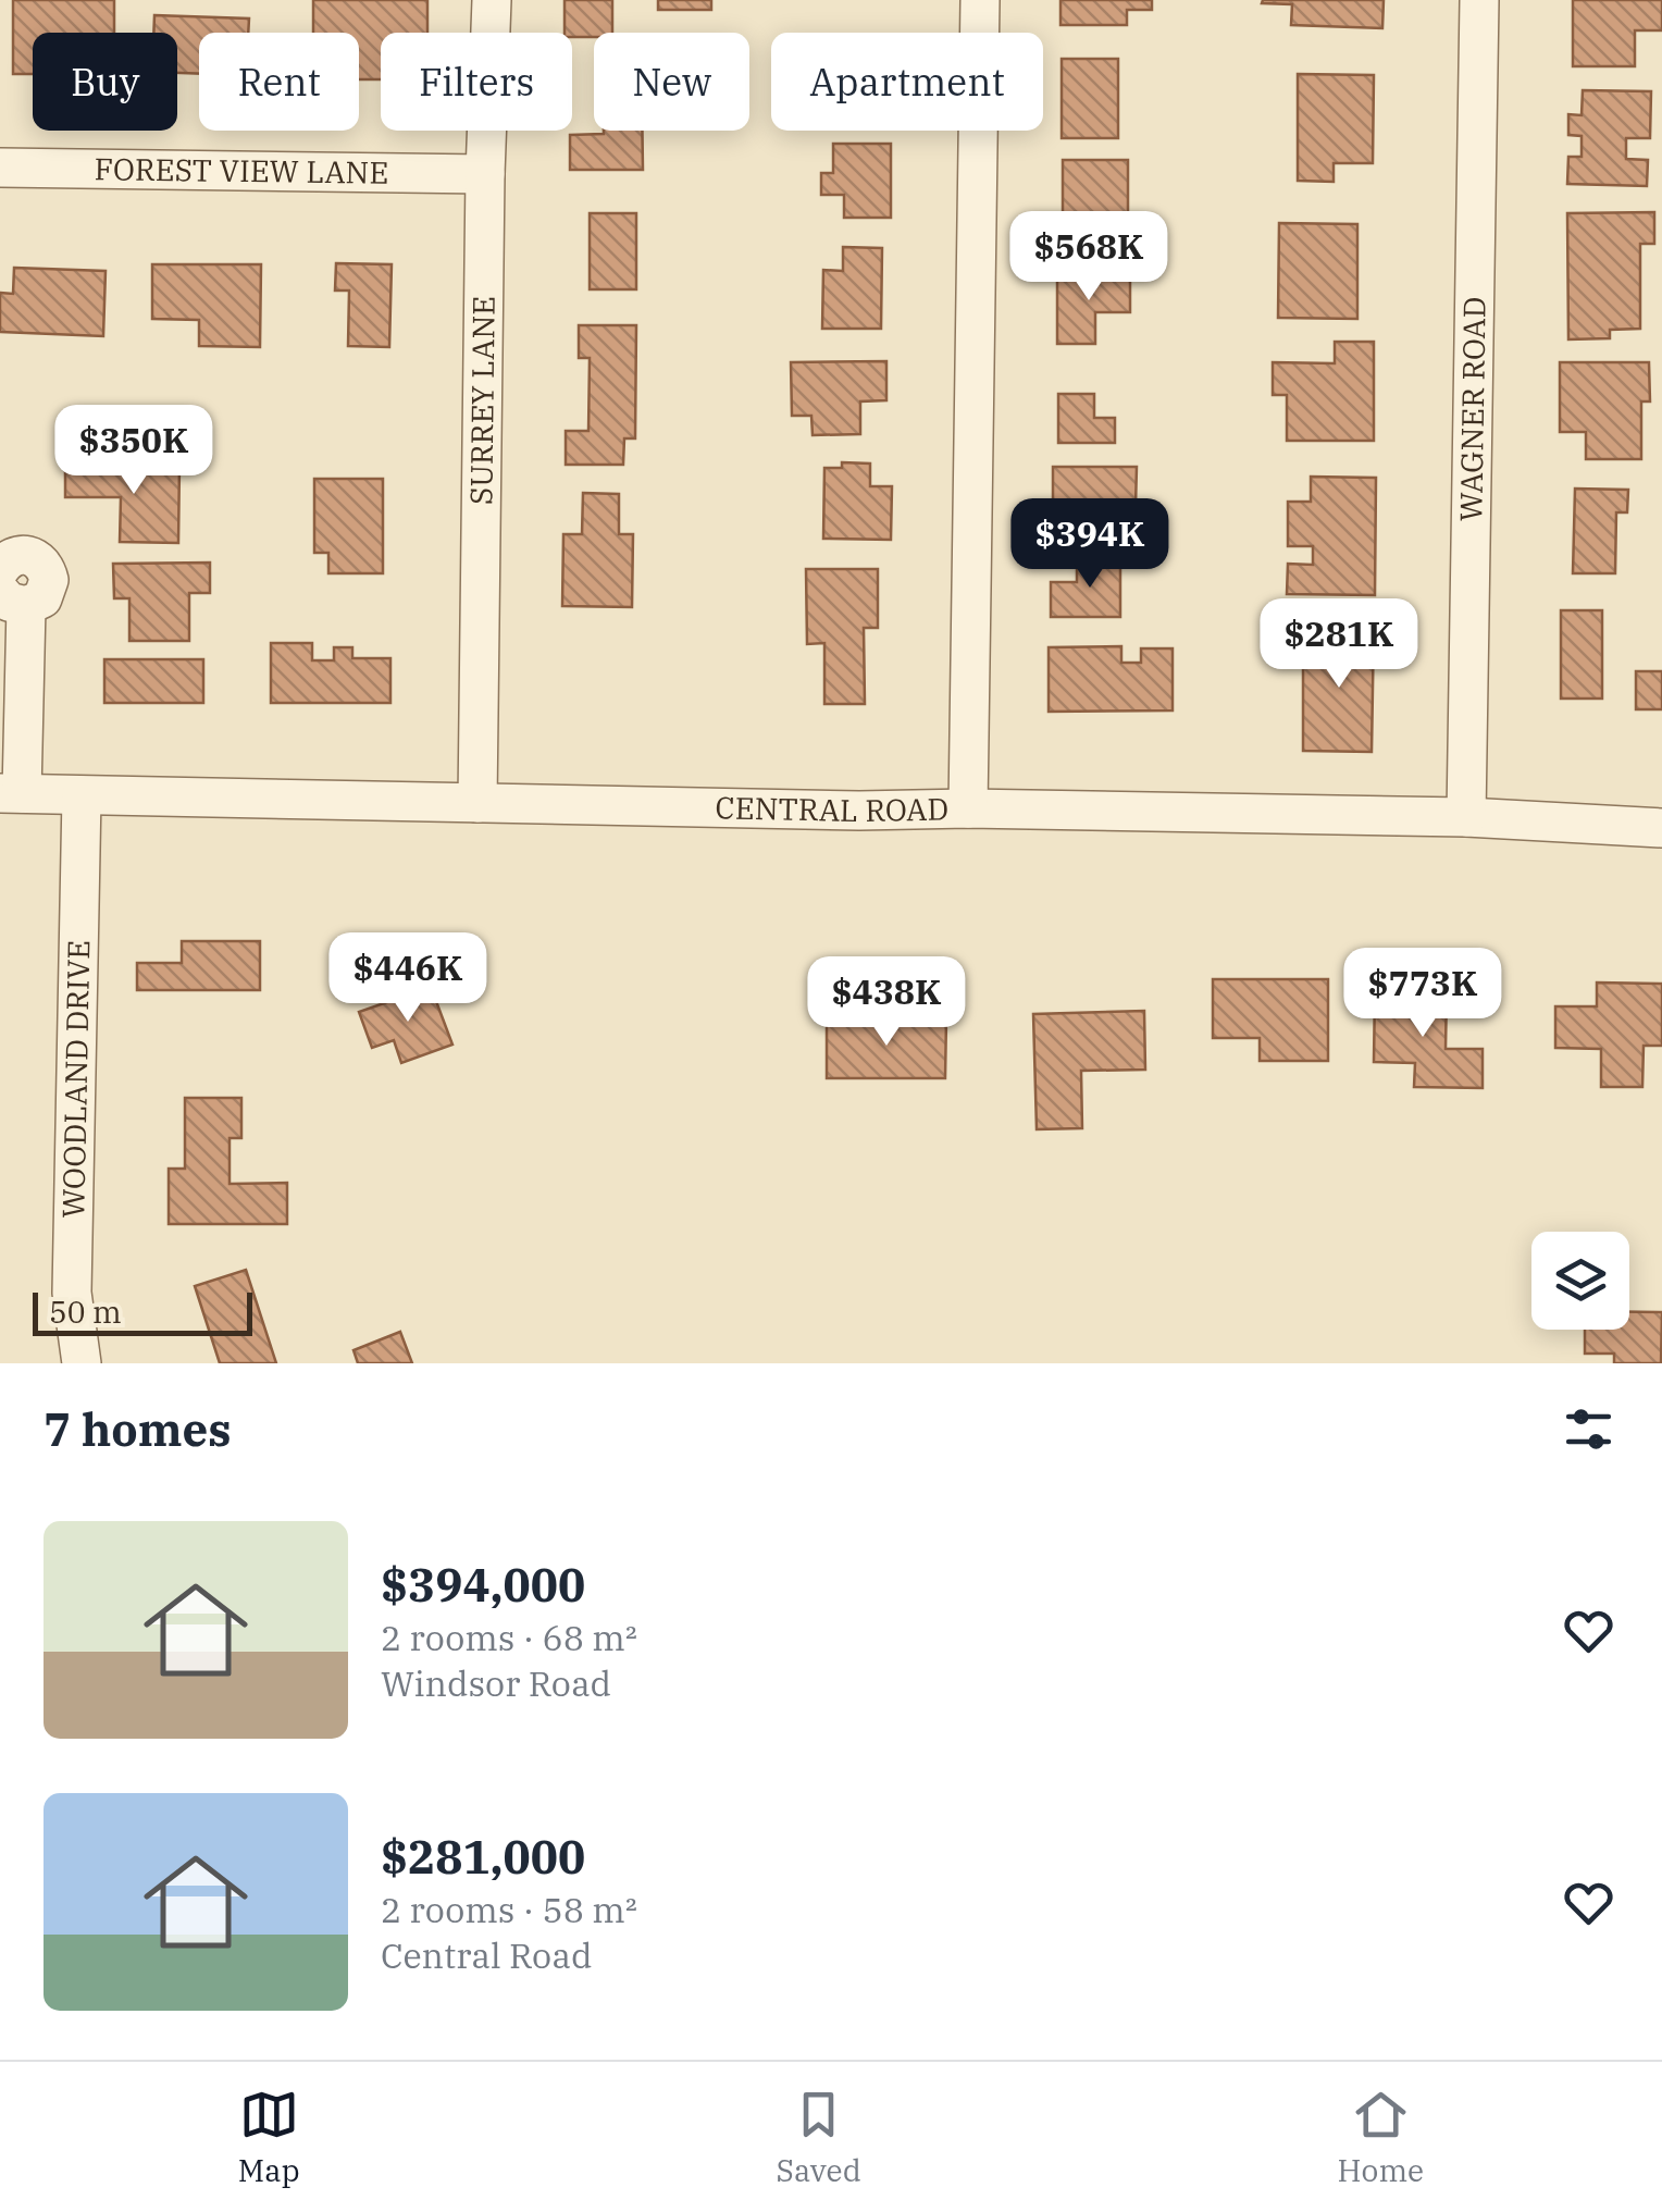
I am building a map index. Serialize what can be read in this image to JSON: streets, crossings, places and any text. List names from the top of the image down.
{
  "streets": {
    "street": [
      "FOREST VIEW LANE",
      "SURREY LANE",
      "WAGNER ROAD",
      "CENTRAL ROAD",
      "WOODLAND DRIVE"
    ]
  },
  "crossings": [
    ["FOREST VIEW LANE", "SURREY LANE"],
    ["SURREY LANE", "CENTRAL ROAD"],
    ["WAGNER ROAD", "CENTRAL ROAD"],
    ["CENTRAL ROAD", "WOODLAND DRIVE"]
  ],
  "scale_bar": "50 m",
  "page": {
    "chip": [
      "Buy",
      "Rent",
      "Filters",
      "New",
      "Apartment"
    ],
    "price": [
      "$568K",
      "$350K",
      "$394K",
      "$281K",
      "$446K",
      "$773K",
      "$438K"
    ],
    "scale": "50 m",
    "heading": "7 homes",
    "list": [
      {
        "name": "$394,000",
        "note": "2 rooms · 68 m² · Windsor Road"
      },
      {
        "name": "$281,000",
        "note": "2 rooms · 58 m² · Central Road"
      }
    ],
    "tabs": ["Map", "Saved", "Home"]
  }
}
